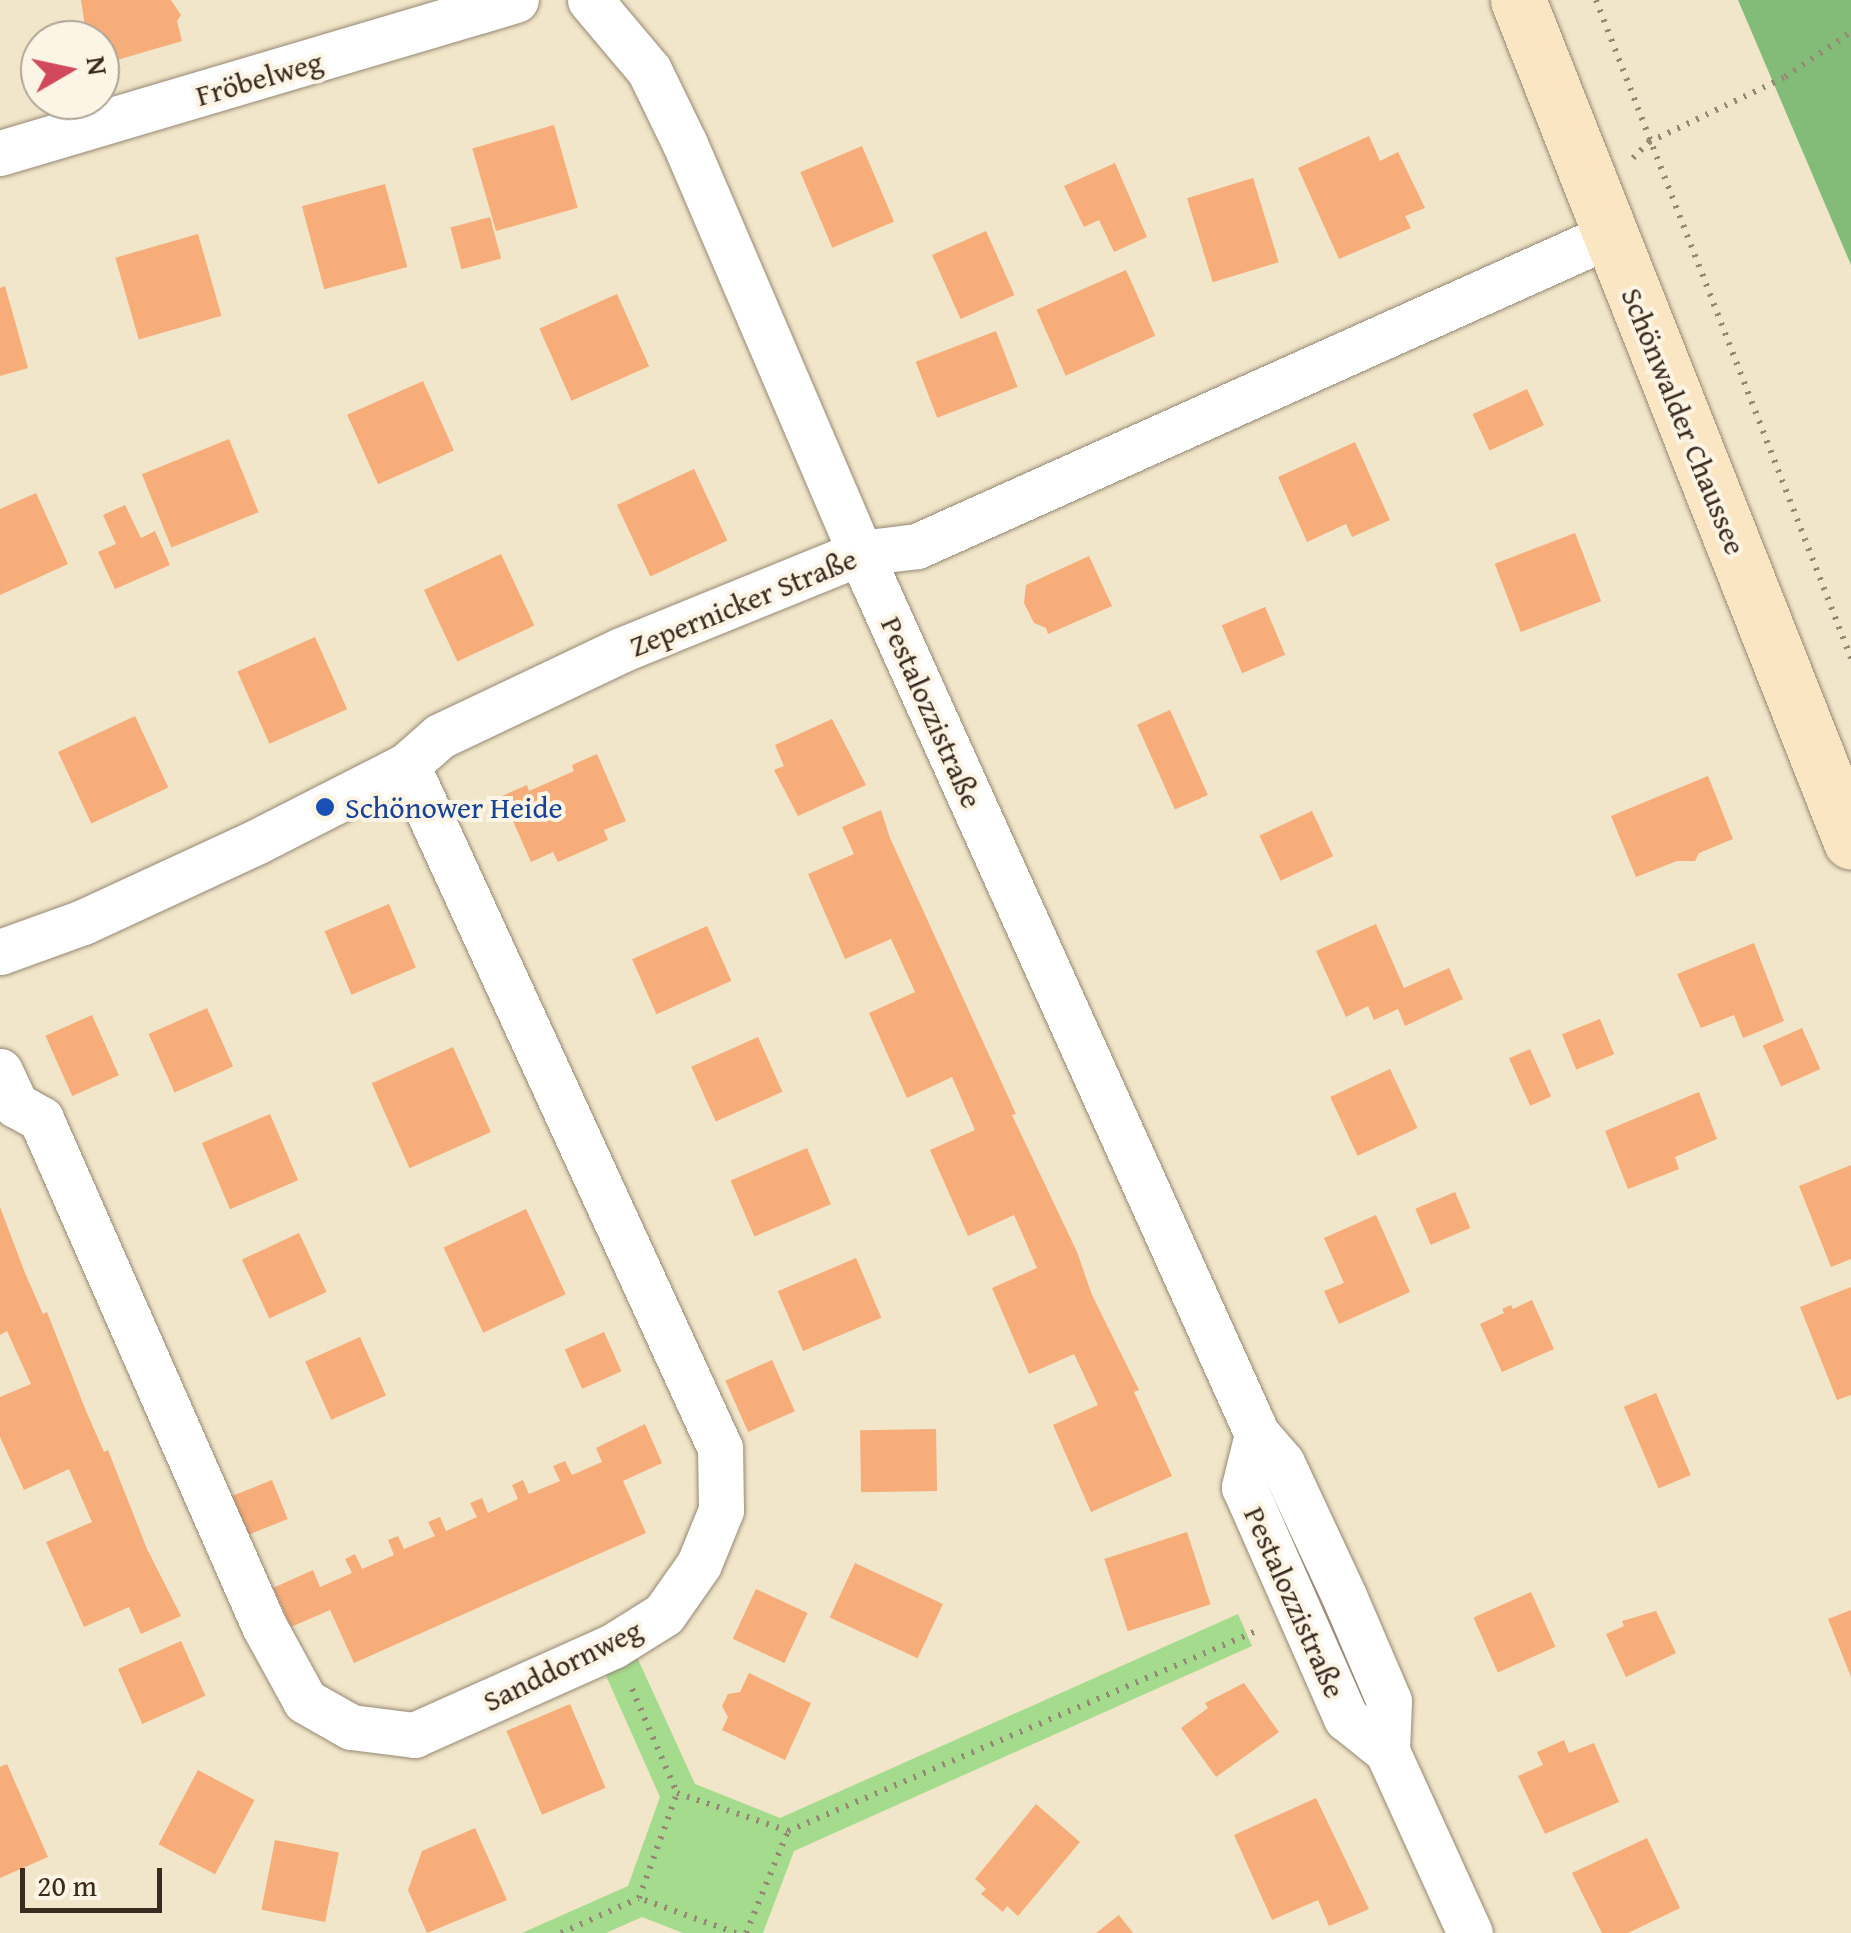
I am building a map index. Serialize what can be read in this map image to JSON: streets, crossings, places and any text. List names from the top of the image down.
{
  "streets": {
    "main road": ["Schönwalder Chaussee"],
    "street": [
      "Fröbelweg",
      "Zepernicker Straße",
      "Pestalozzistraße",
      "Sanddornweg"
    ]
  },
  "crossings": [
    ["Schönwalder Chaussee", "Zepernicker Straße"],
    ["Zepernicker Straße", "Pestalozzistraße"],
    ["Zepernicker Straße", "Sanddornweg"]
  ],
  "places": ["Schönower Heide"],
  "scale_bar": "20 m",
  "north": "right"
}
